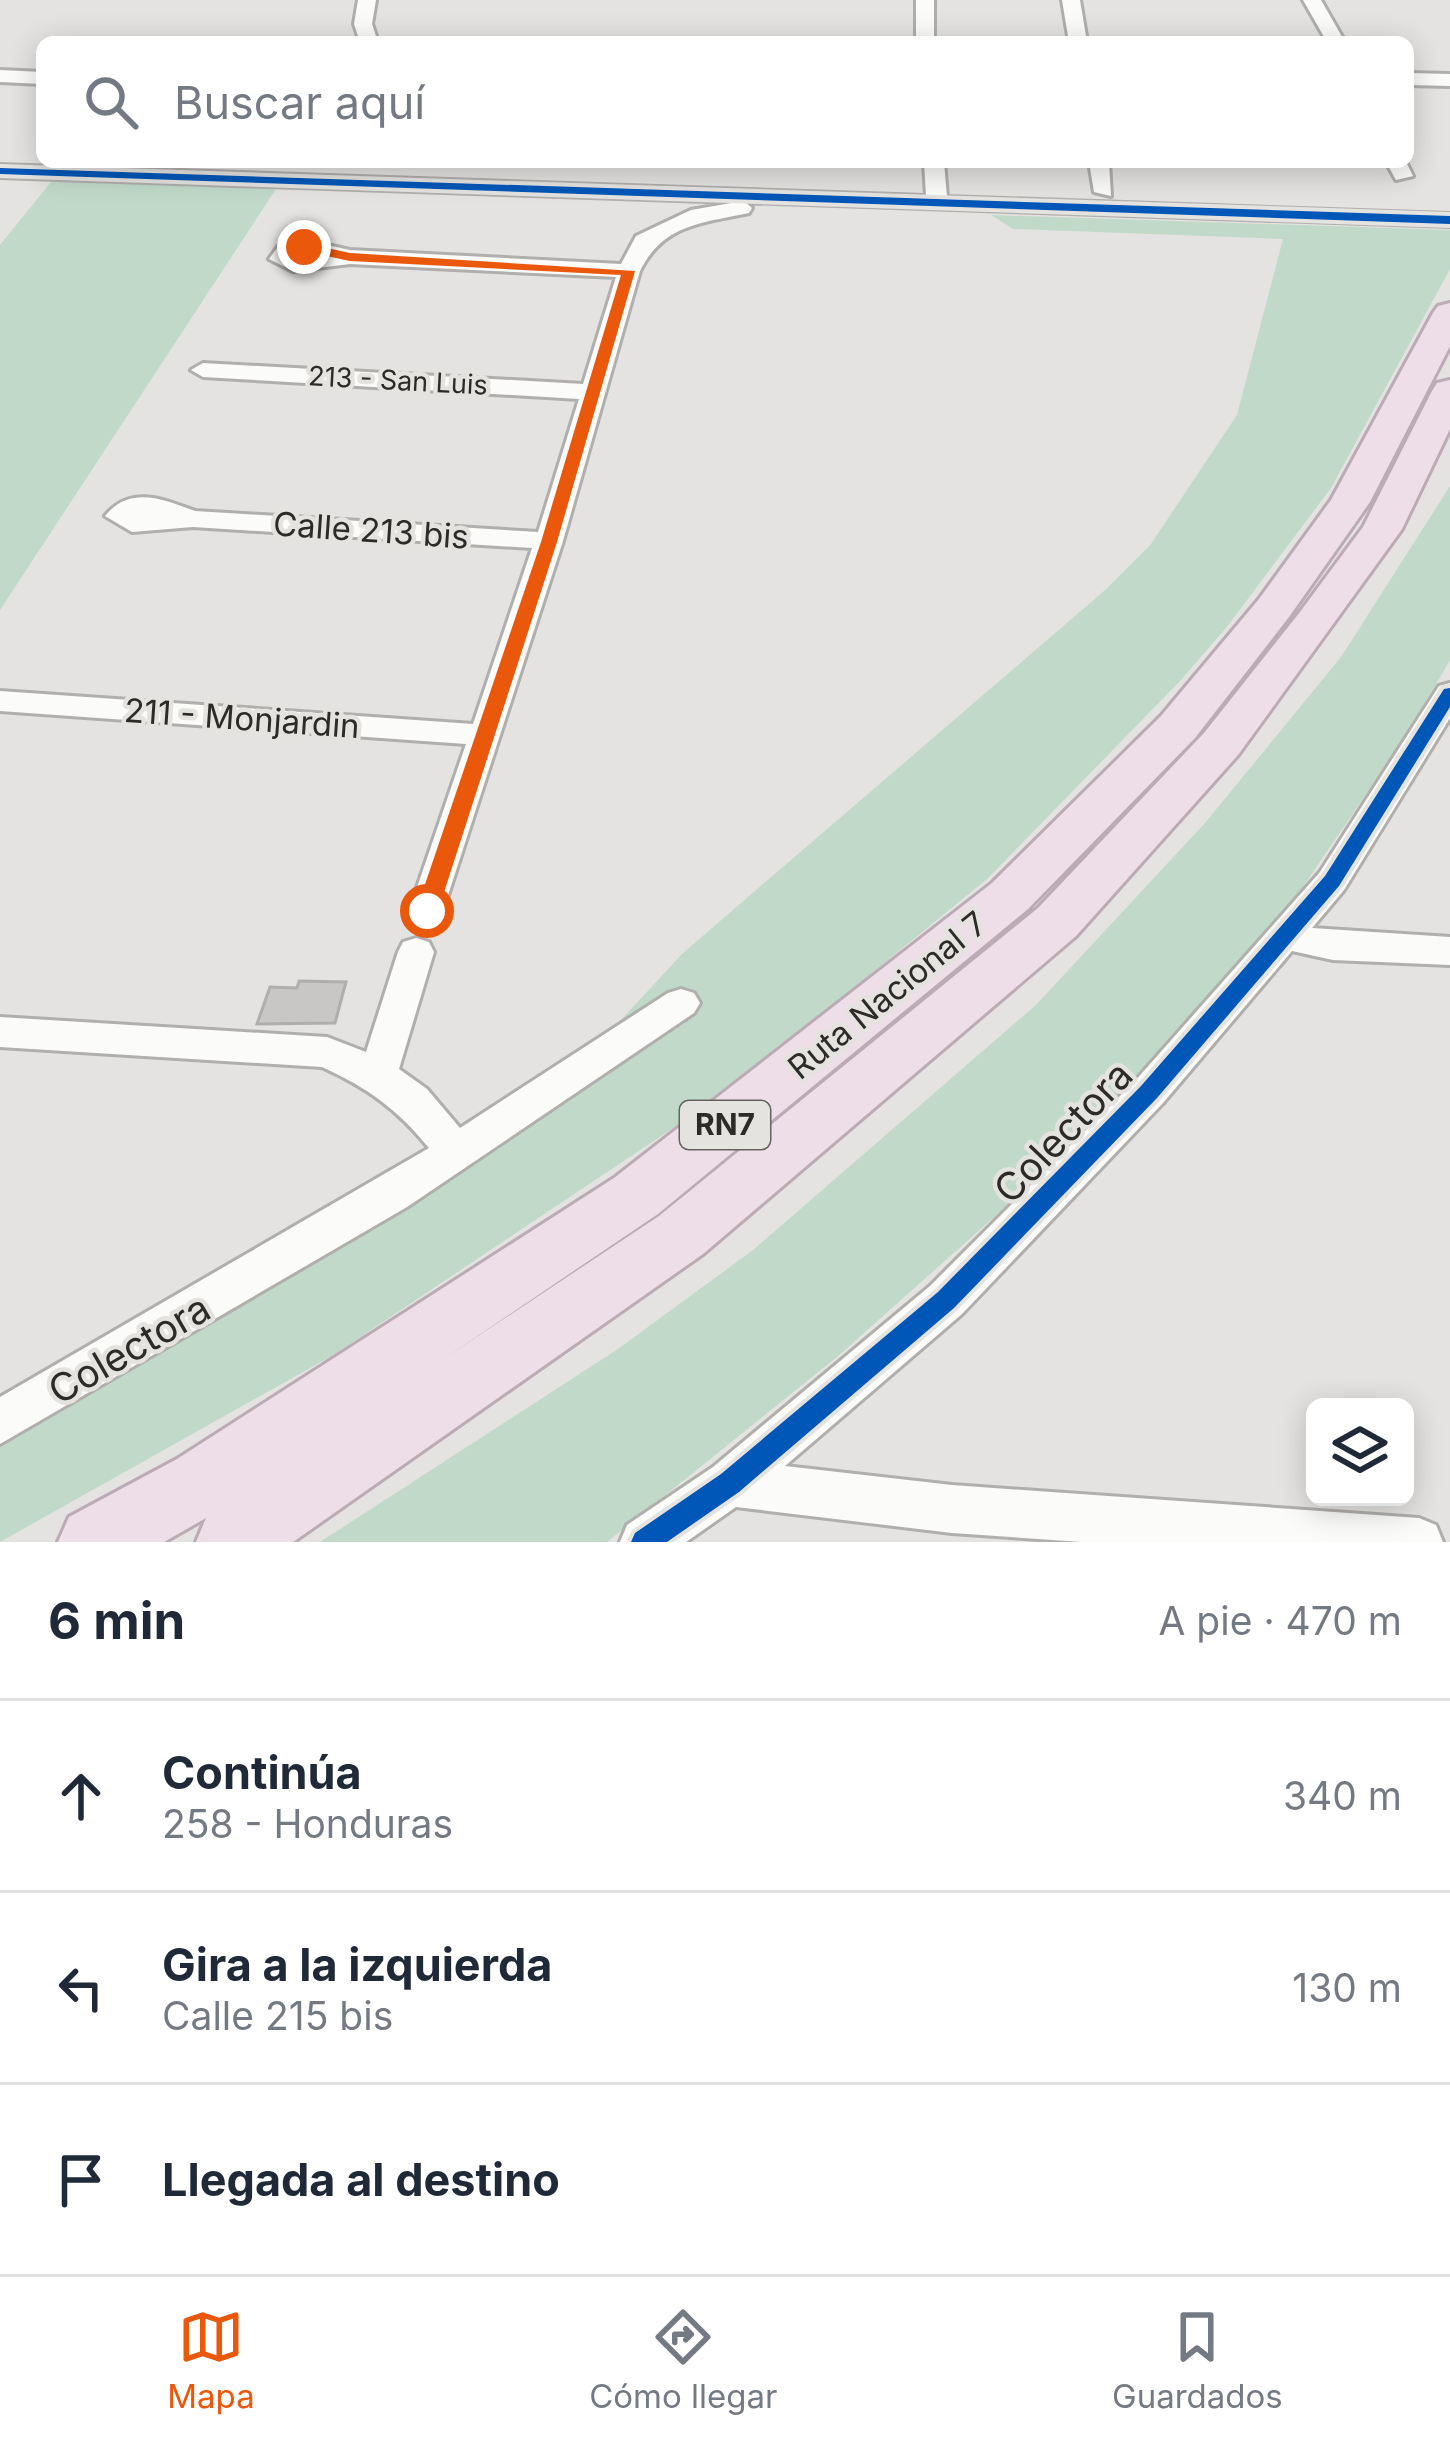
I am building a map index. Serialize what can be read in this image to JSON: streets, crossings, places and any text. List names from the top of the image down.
{
  "streets": {
    "highway": ["Ruta Nacional 7", "RN7"],
    "street": [
      "213 - San Luis",
      "Calle 213 bis",
      "211 - Monjardin",
      "Colectora"
    ]
  },
  "page": {
    "search": "Buscar aquí",
    "heading": ["6 min", "A pie · 470 m"],
    "list": [
      ["Continúa", "258 - Honduras", "340 m"],
      ["Gira a la izquierda", "Calle 215 bis", "130 m"],
      "Llegada al destino"
    ],
    "nav": ["Mapa", "Cómo llegar", "Guardados"]
  }
}
